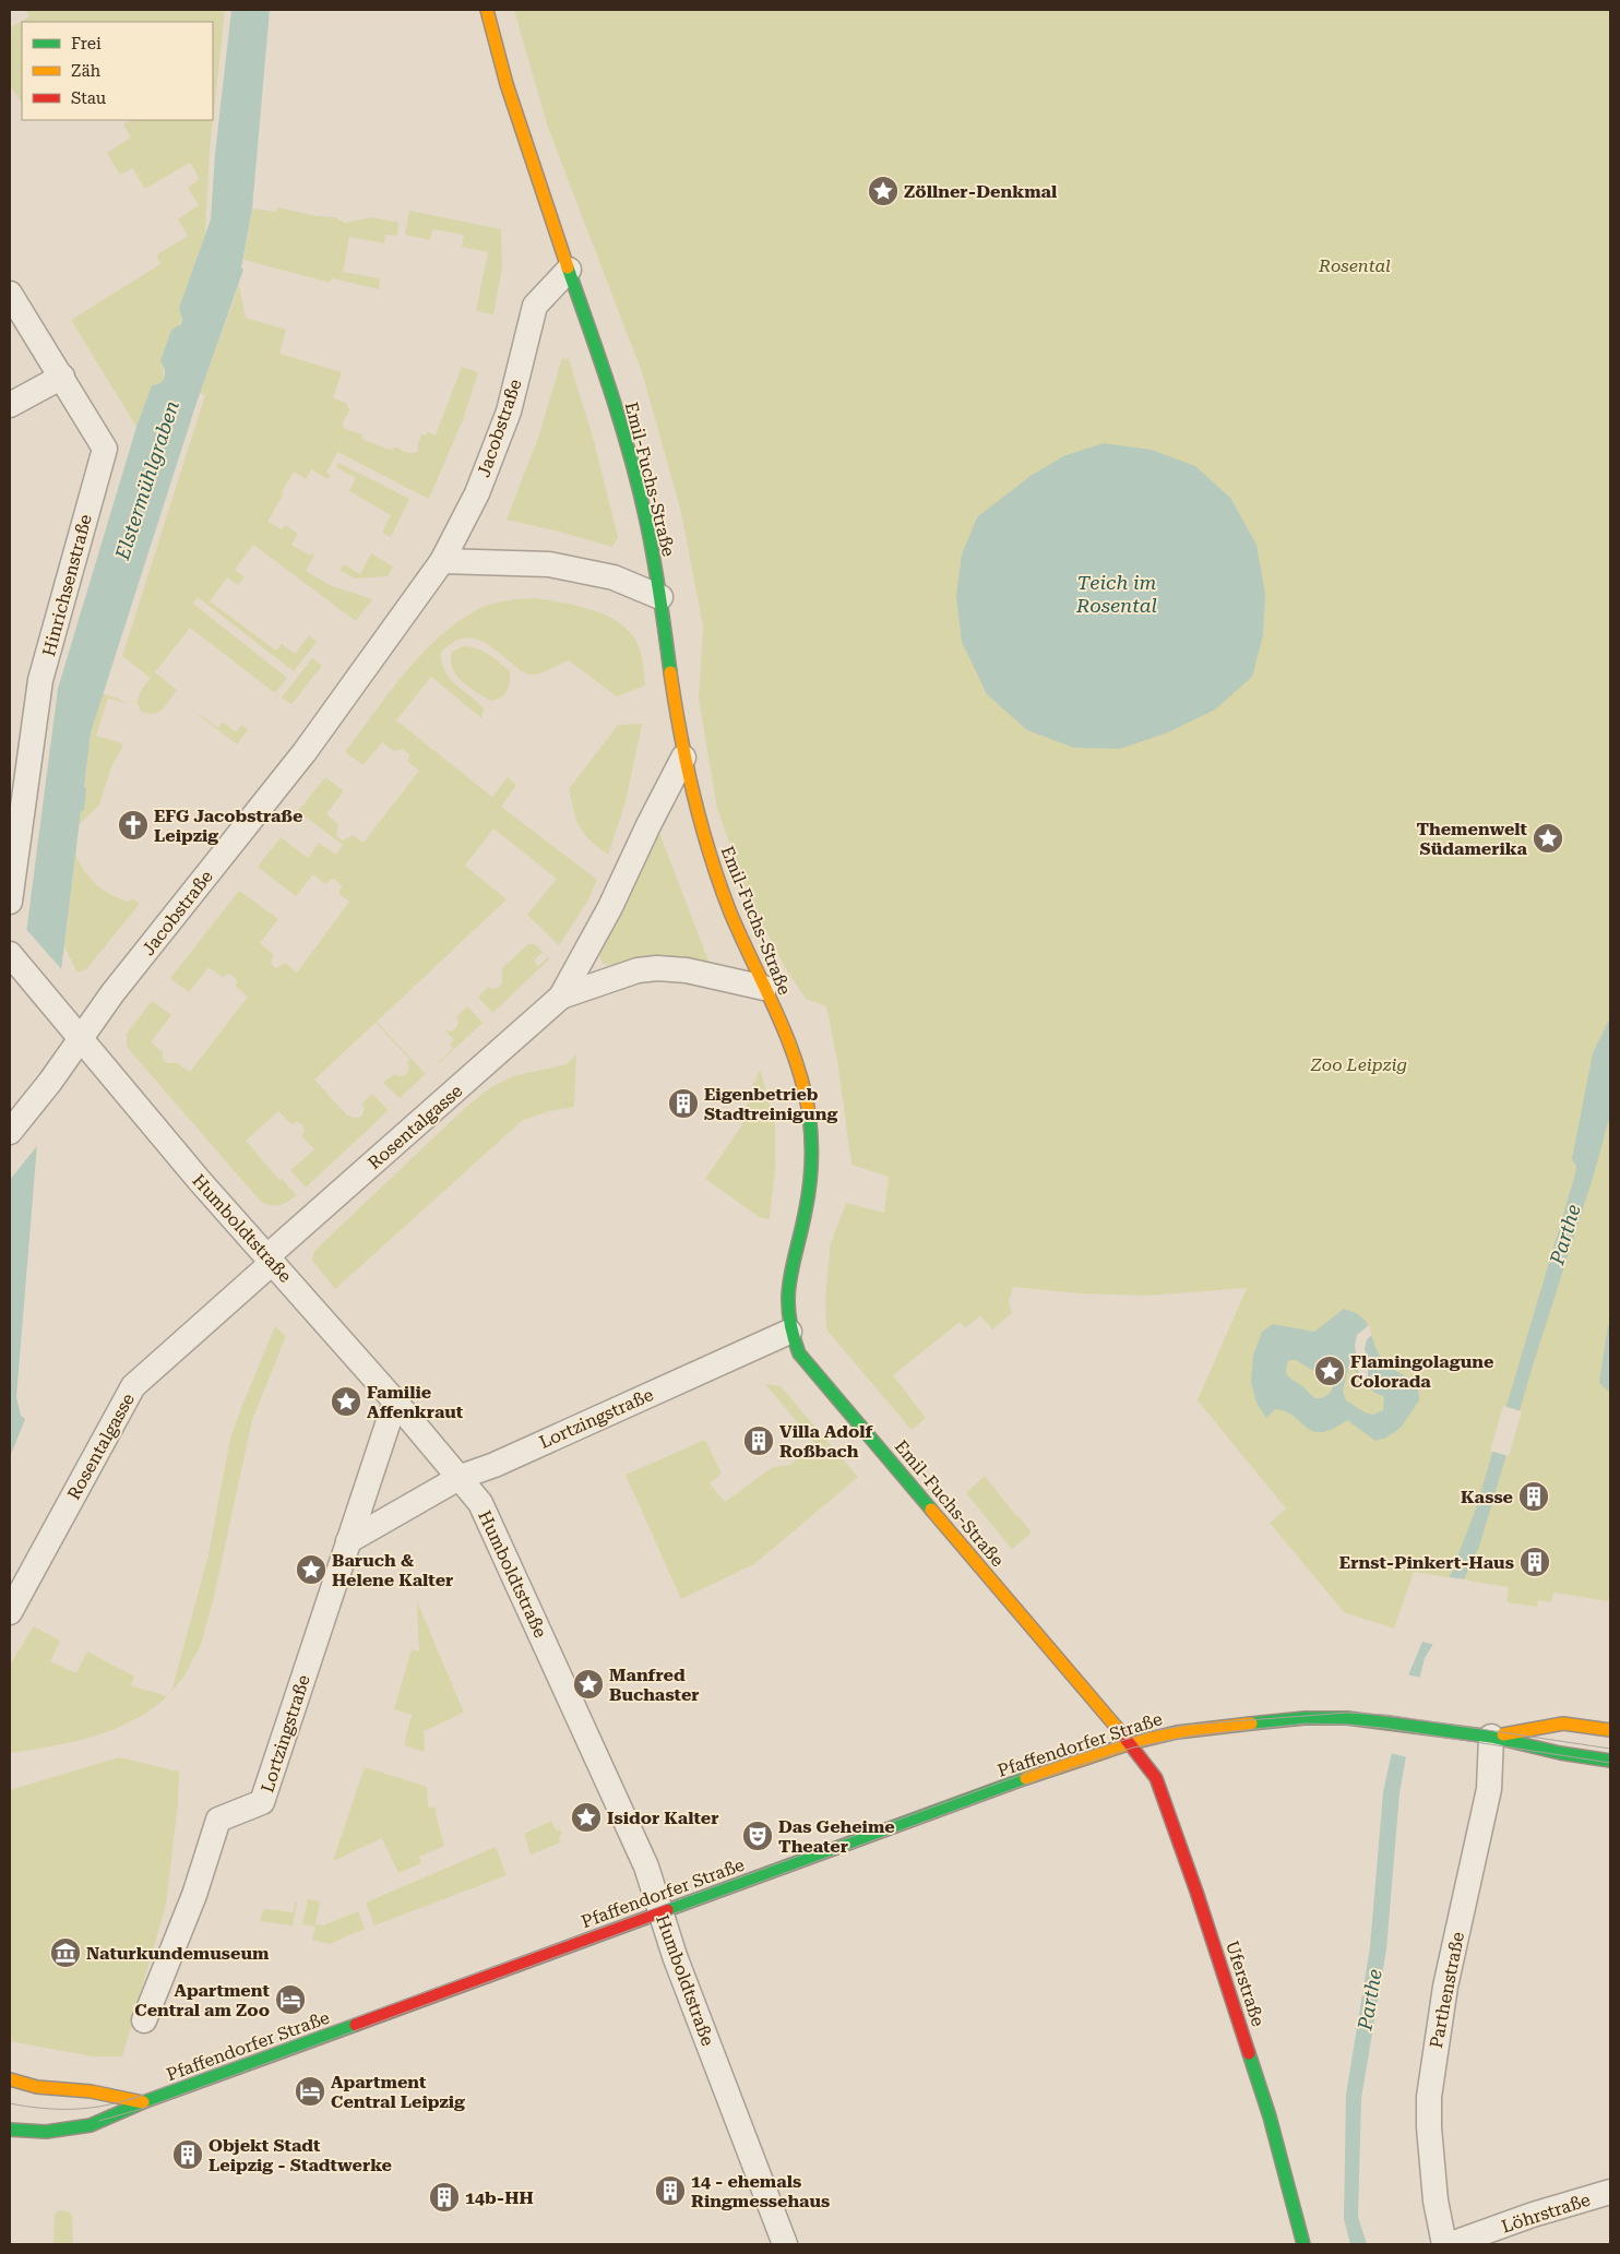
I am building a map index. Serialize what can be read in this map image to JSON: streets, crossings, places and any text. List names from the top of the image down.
{
  "streets": {
    "main road": ["Emil-Fuchs-Straße", "Pfaffendorfer Straße", "Uferstraße"],
    "street": [
      "Jacobstraße",
      "Hinrichsenstraße",
      "Rosentalgasse",
      "Humboldtstraße",
      "Lortzingstraße",
      "Parthenstraße",
      "Löhrstraße"
    ]
  },
  "crossings": [
    ["Jacobstraße", "Emil-Fuchs-Straße"],
    ["Jacobstraße", "Humboldtstraße"],
    ["Emil-Fuchs-Straße", "Rosentalgasse"],
    ["Emil-Fuchs-Straße", "Lortzingstraße"],
    ["Emil-Fuchs-Straße", "Pfaffendorfer Straße"],
    ["Emil-Fuchs-Straße", "Uferstraße"],
    ["Rosentalgasse", "Humboldtstraße"],
    ["Humboldtstraße", "Lortzingstraße"],
    ["Humboldtstraße", "Pfaffendorfer Straße"],
    ["Pfaffendorfer Straße", "Uferstraße"],
    ["Pfaffendorfer Straße", "Parthenstraße"]
  ],
  "water": ["Elstermühlgraben", "Teich im Rosental", "Parthe"],
  "parks": ["Rosental", "Zoo Leipzig"],
  "places": {
    "place": [
      "Zöllner-Denkmal",
      "Themenwelt Südamerika",
      "Flamingolagune Colorada",
      "Familie Affenkraut",
      "Baruch & Helene Kalter",
      "Manfred Buchaster",
      "Isidor Kalter"
    ],
    "church": ["EFG Jacobstraße Leipzig"],
    "building": [
      "Eigenbetrieb Stadtreinigung",
      "Villa Adolf Roßbach",
      "Kasse",
      "Ernst-Pinkert-Haus",
      "Objekt Stadt Leipzig - Stadtwerke",
      "14 - ehemals Ringmessehaus",
      "14b-HH"
    ],
    "theatre": ["Das Geheime Theater"],
    "museum": ["Naturkundemuseum"],
    "hotel": ["Apartment Central am Zoo", "Apartment Central Leipzig"]
  },
  "legend": ["Frei", "Zäh", "Stau"]
}
